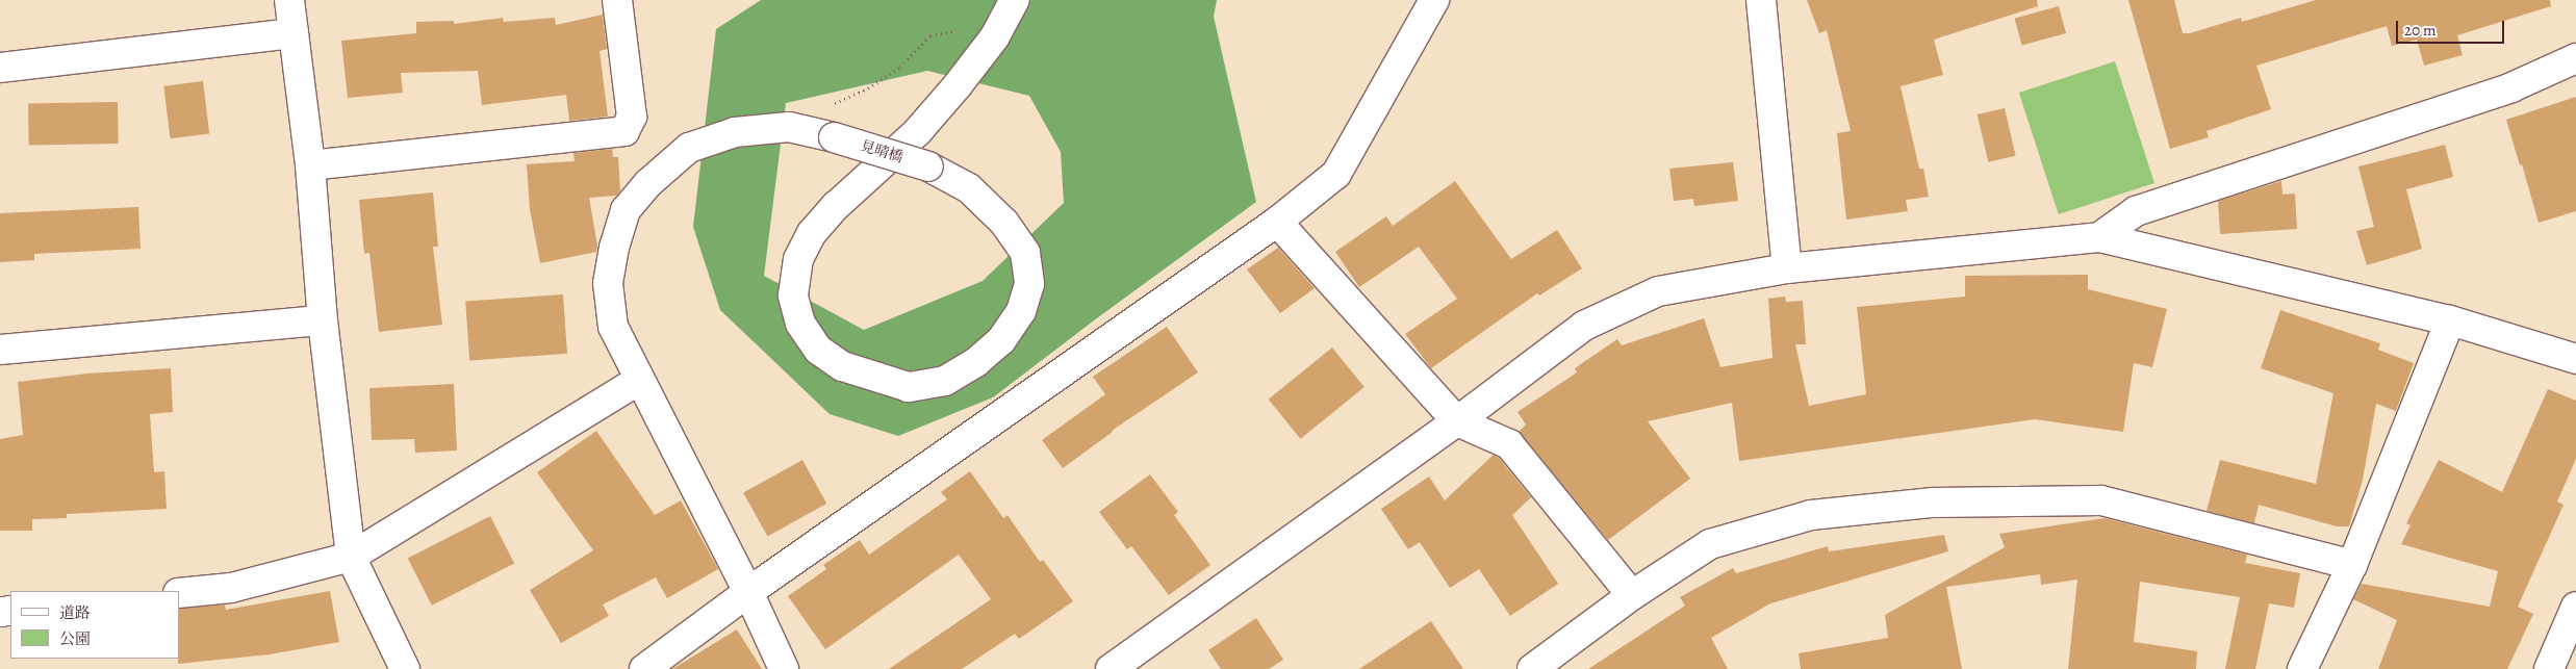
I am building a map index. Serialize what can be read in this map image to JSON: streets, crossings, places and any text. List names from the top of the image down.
{
  "streets": {
    "street": ["見晴橋"]
  },
  "legend": ["道路", "公園"],
  "scale_bar": "20 m"
}
